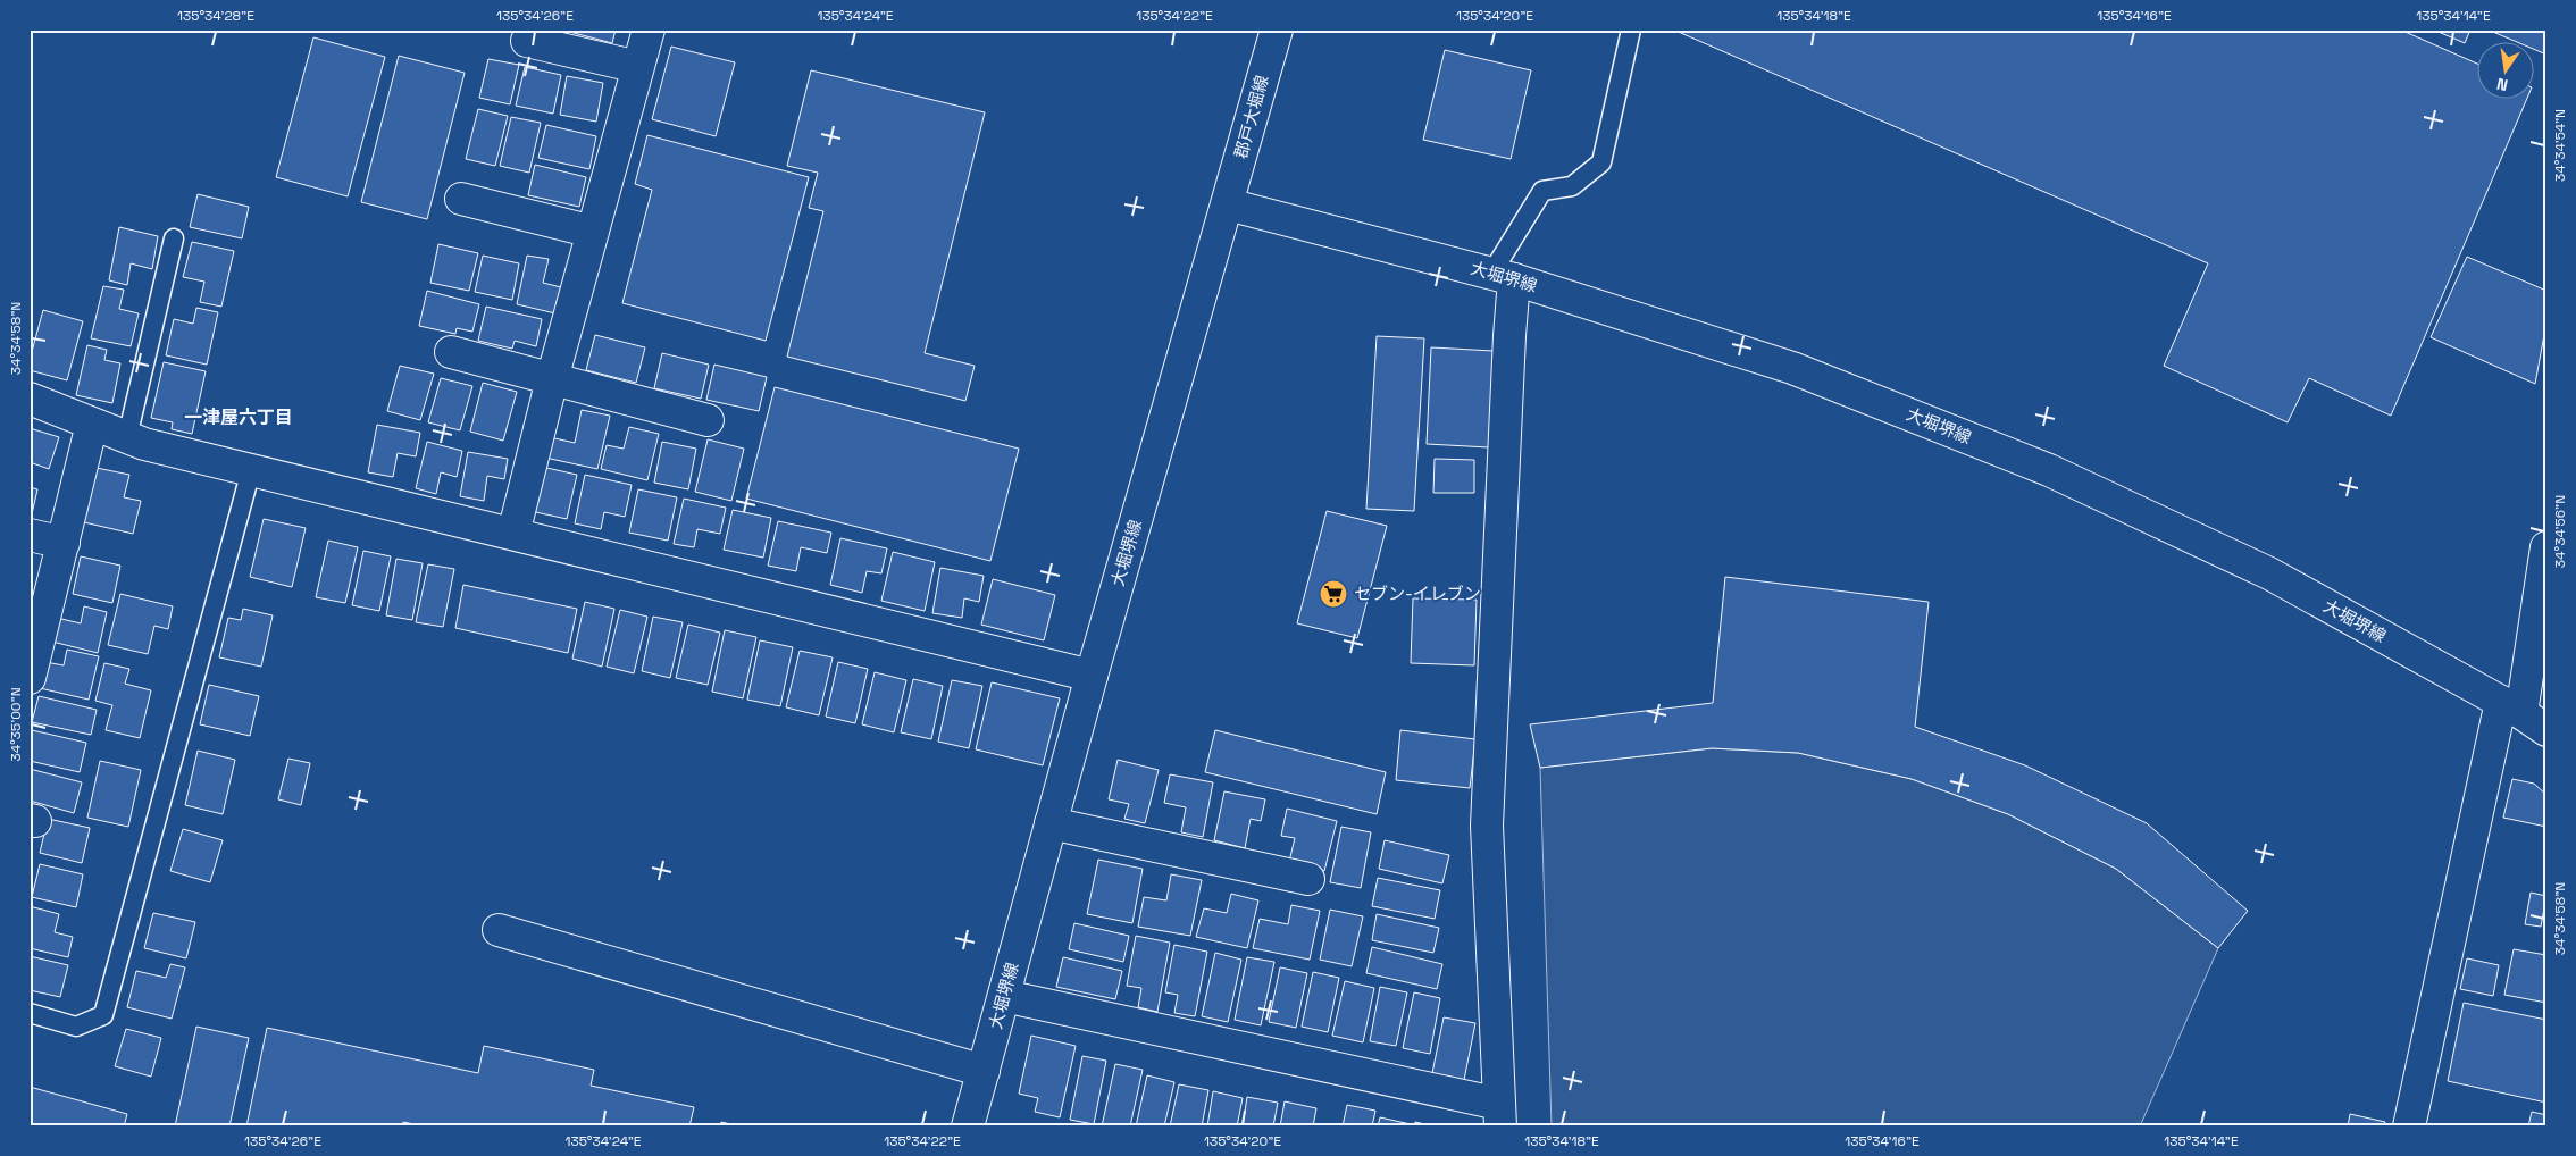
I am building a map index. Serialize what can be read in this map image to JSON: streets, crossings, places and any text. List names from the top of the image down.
{
  "streets": {
    "street": ["郡戸大堀線", "大堀堺線"]
  },
  "crossings": [
    ["郡戸大堀線", "大堀堺線"]
  ],
  "districts": ["一津屋六丁目"],
  "places": {
    "supermarket": ["セブン-イレブン"]
  },
  "north": "bottom",
  "coordinates": [
    "135°34'28\"E",
    "135°34'26\"E",
    "135°34'24\"E",
    "135°34'22\"E",
    "135°34'20\"E",
    "135°34'18\"E",
    "135°34'16\"E",
    "135°34'14\"E",
    "34°34'54\"N",
    "34°34'58\"N",
    "34°34'56\"N",
    "34°35'00\"N"
  ]
}
